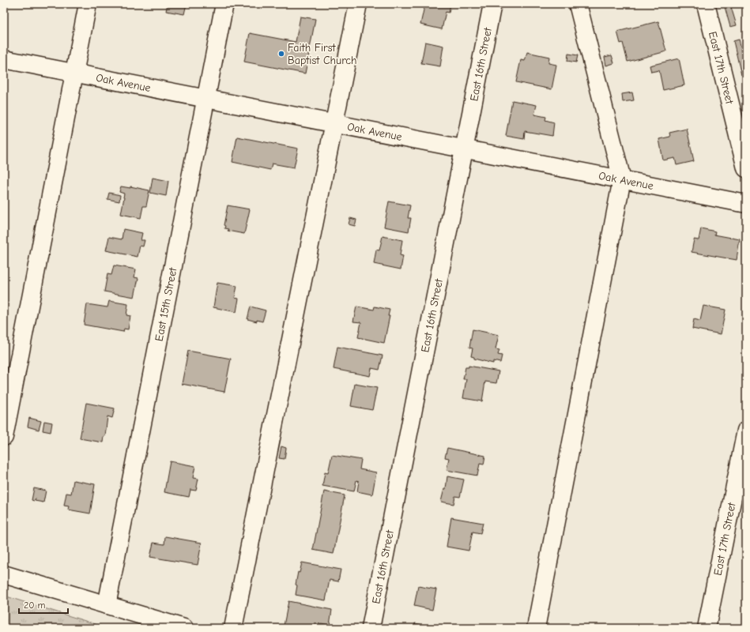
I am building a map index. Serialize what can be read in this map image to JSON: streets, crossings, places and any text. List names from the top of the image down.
{
  "streets": {
    "street": [
      "East 16th Street",
      "East 17th Street",
      "Oak Avenue",
      "East 15th Street"
    ]
  },
  "crossings": [
    ["East 16th Street", "Oak Avenue"],
    ["Oak Avenue", "East 15th Street"]
  ],
  "places": ["Faith First Baptist Church"],
  "scale_bar": "20 m"
}
